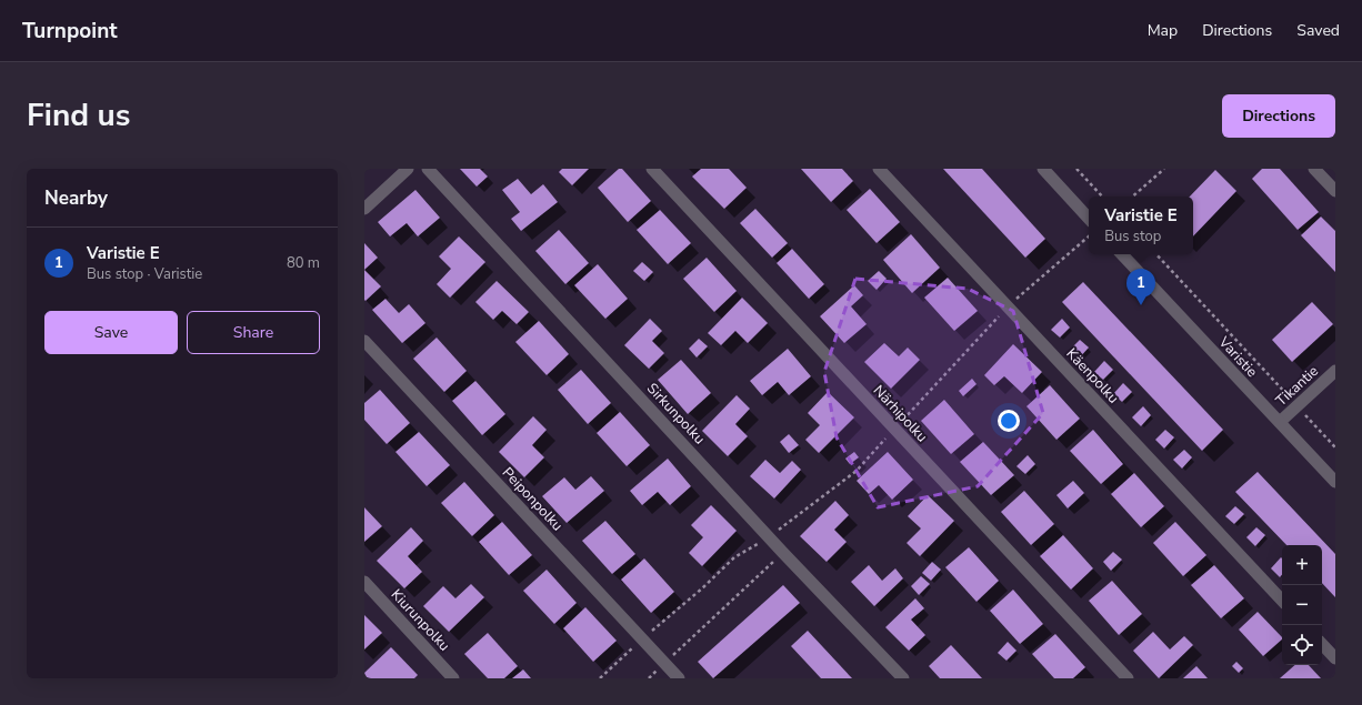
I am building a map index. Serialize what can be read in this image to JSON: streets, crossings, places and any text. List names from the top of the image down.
{
  "streets": {
    "street": [
      "Varistie",
      "Käenpolku",
      "Tikantie",
      "Sirkunpolku",
      "Närhipolku",
      "Peiponpolku",
      "Kiurunpolku"
    ]
  },
  "crossings": [
    ["Varistie", "Tikantie"]
  ],
  "page": {
    "header": "Turnpoint",
    "nav": ["Map", "Directions", "Saved"],
    "title": "Find us",
    "buttons": [
      "Directions",
      ["Save", "Share"]
    ],
    "heading": "Nearby",
    "popup": ["Varistie E", "Bus stop"],
    "list": [
      {
        "mark": "1",
        "name": "Varistie E",
        "note": "Bus stop · Varistie",
        "value": "80 m"
      }
    ],
    "pins": "1",
    "map_buttons": ["+", "−"]
  }
}
